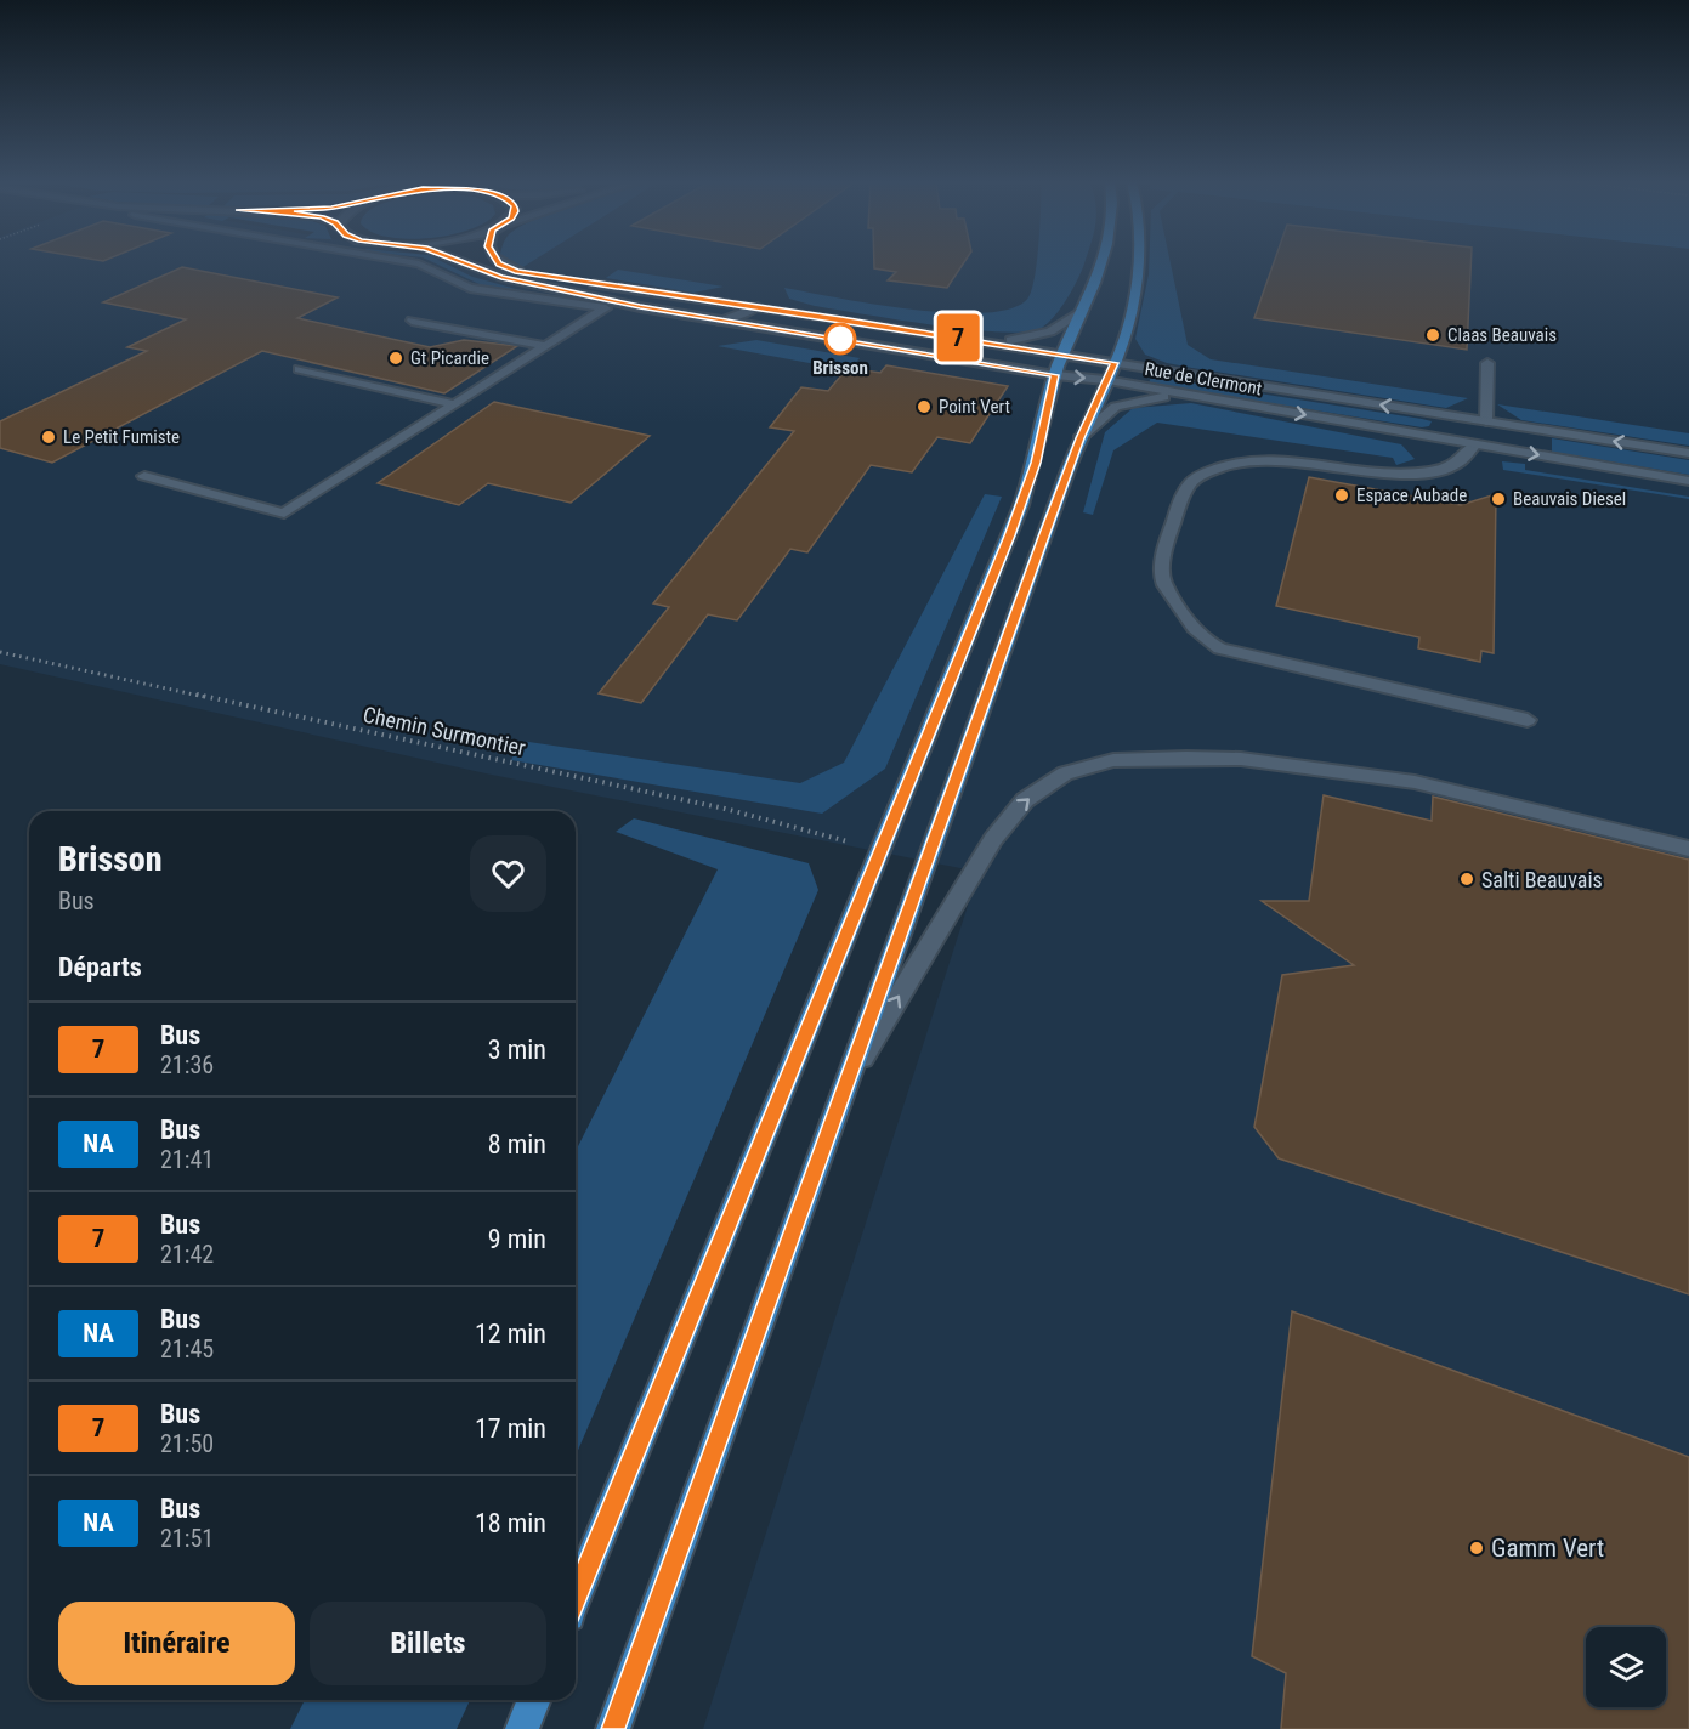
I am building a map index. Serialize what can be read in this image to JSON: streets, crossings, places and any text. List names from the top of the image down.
{
  "streets": {
    "main road": ["Rue de Clermont"],
    "path": ["Chemin Surmontier"]
  },
  "places": [
    "Claas Beauvais",
    "Brisson",
    "Gt Picardie",
    "Point Vert",
    "Le Petit Fumiste",
    "Espace Aubade",
    "Beauvais Diesel",
    "Salti Beauvais",
    "Gamm Vert"
  ],
  "lines": ["bus line 7"],
  "page": {
    "on_map": "7",
    "heading": [
      ["Brisson", "Bus"],
      "Départs"
    ],
    "list": [
      {
        "mark": "7",
        "name": "Bus",
        "note": "21:36",
        "value": "3 min"
      },
      {
        "mark": "NA",
        "name": "Bus",
        "note": "21:41",
        "value": "8 min"
      },
      {
        "mark": "7",
        "name": "Bus",
        "note": "21:42",
        "value": "9 min"
      },
      {
        "mark": "NA",
        "name": "Bus",
        "note": "21:45",
        "value": "12 min"
      },
      {
        "mark": "7",
        "name": "Bus",
        "note": "21:50",
        "value": "17 min"
      },
      {
        "mark": "NA",
        "name": "Bus",
        "note": "21:51",
        "value": "18 min"
      }
    ],
    "buttons": ["Itinéraire", "Billets"]
  }
}
